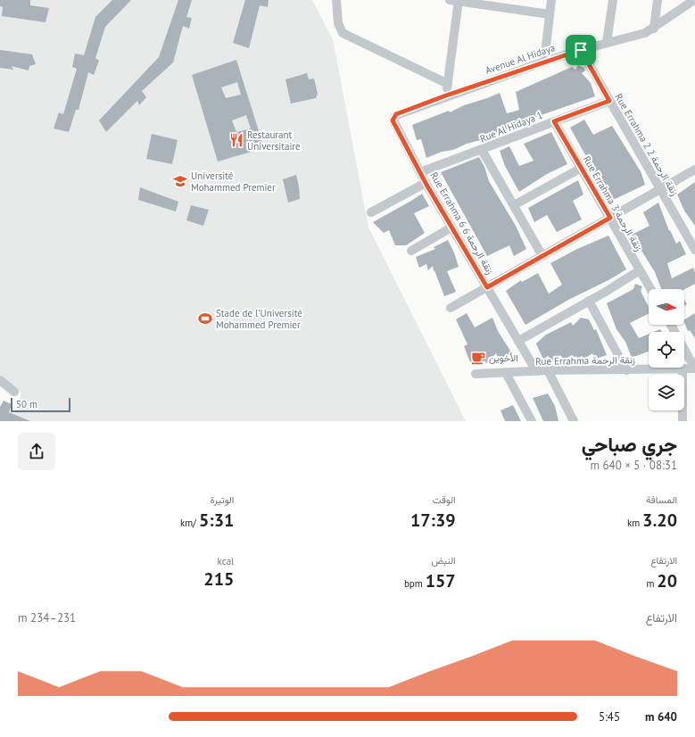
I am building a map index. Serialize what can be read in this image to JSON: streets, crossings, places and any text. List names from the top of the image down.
{
  "streets": {
    "street": [
      "Avenue Al Hidaya",
      "Rue Al Hidaya 1",
      "Rue Errahma 2 2 زنقة الرحمة",
      "Rue Errahma 3 زنقة الرحمة",
      "Rue Errahma 6 6 زنقة الرحمة",
      "Rue Errahma زنقة الرحمة"
    ]
  },
  "crossings": [
    ["Avenue Al Hidaya", "Rue Errahma 2 2 زنقة الرحمة"],
    ["Avenue Al Hidaya", "Rue Errahma 6 6 زنقة الرحمة"],
    ["Rue Al Hidaya 1", "Rue Errahma 2 2 زنقة الرحمة"],
    ["Rue Al Hidaya 1", "Rue Errahma 3 زنقة الرحمة"],
    ["Rue Al Hidaya 1", "Rue Errahma 6 6 زنقة الرحمة"],
    ["Rue Errahma 6 6 زنقة الرحمة", "Rue Errahma زنقة الرحمة"]
  ],
  "places": {
    "restaurant": ["Restaurant Universitaire"],
    "school or university": ["Université Mohammed Premier"],
    "sports": ["Stade de l'Université Mohammed Premier"],
    "cafe": ["الأخوين"]
  },
  "scale_bar": "50 m",
  "north": "right",
  "page": {
    "scale": "50 m",
    "heading": ["جري صباحي", "08:31 · 5 × 640 m"],
    "stats": [
      ["المسافة", "3.20 km"],
      ["الوقت", "17:39"],
      ["الوتيرة", "5:31 /km"],
      ["الارتفاع", "20 m"],
      ["النبض", "157 bpm"],
      ["kcal", "215"]
    ],
    "chart": ["الارتفاع", "231–234 m"],
    "list": [
      {
        "name": "640 m",
        "note": "5:45"
      }
    ]
  }
}
